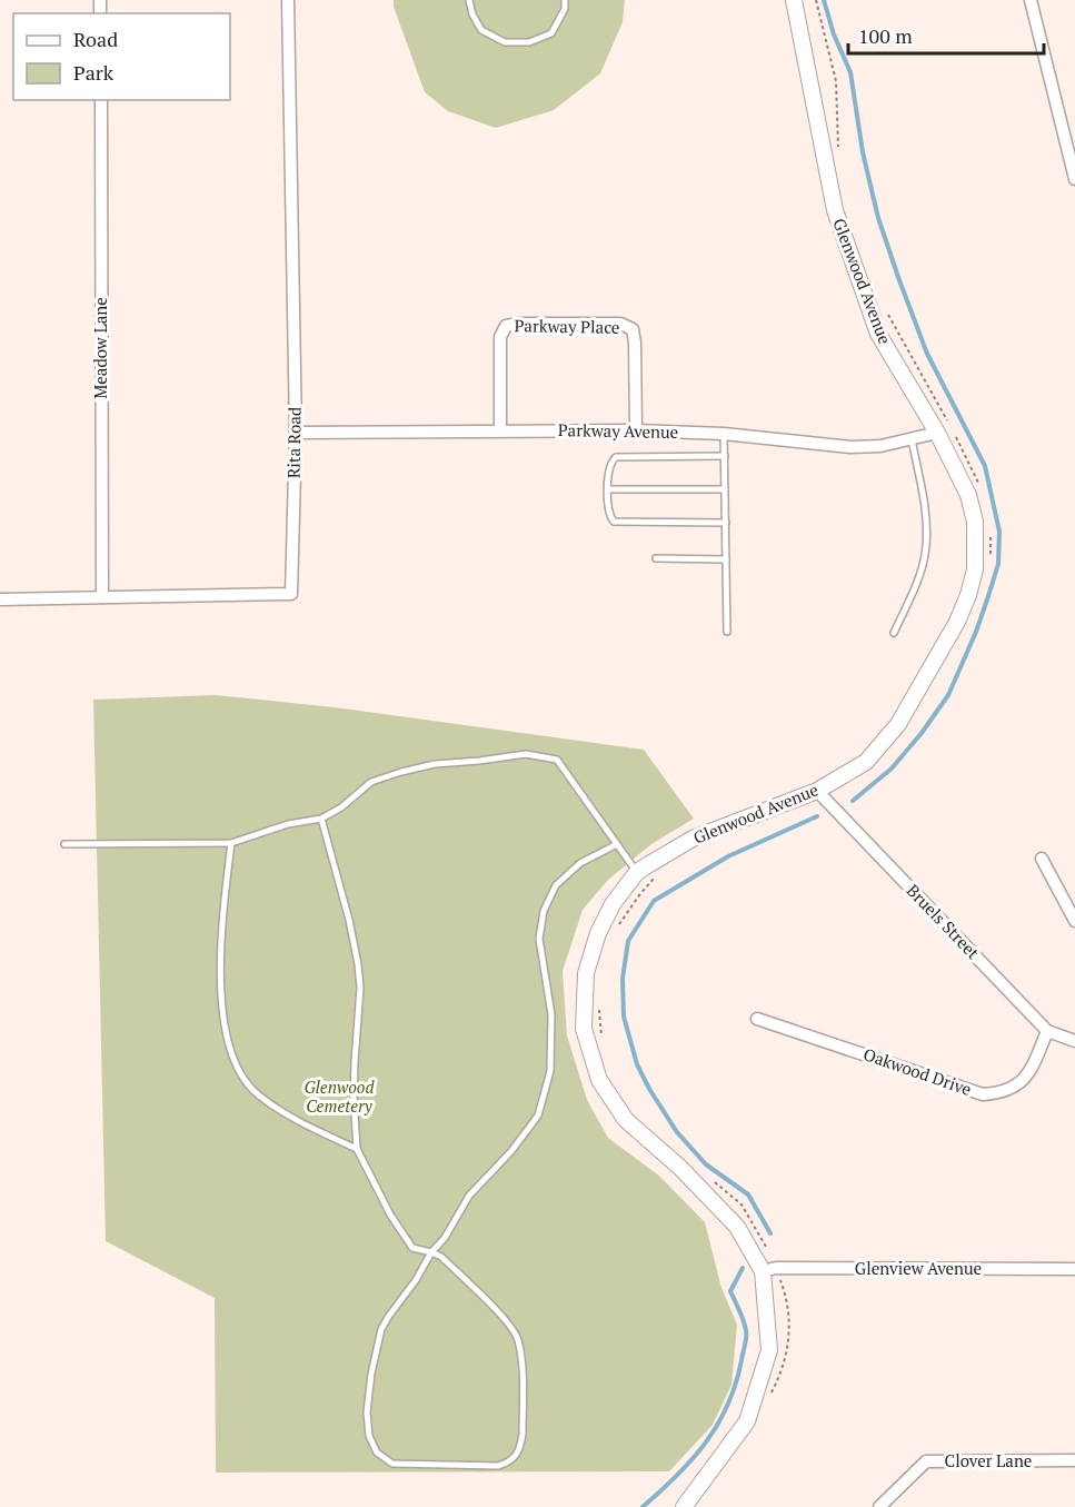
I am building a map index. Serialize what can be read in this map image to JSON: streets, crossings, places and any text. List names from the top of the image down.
{
  "streets": {
    "street": [
      "Glenwood Avenue",
      "Parkway Place",
      "Meadow Lane",
      "Parkway Avenue",
      "Rita Road",
      "Bruels Street",
      "Oakwood Drive",
      "Glenview Avenue",
      "Clover Lane"
    ]
  },
  "crossings": [
    ["Glenwood Avenue", "Parkway Avenue"],
    ["Glenwood Avenue", "Bruels Street"],
    ["Glenwood Avenue", "Glenview Avenue"],
    ["Parkway Place", "Parkway Avenue"],
    ["Meadow Lane", "Rita Road"],
    ["Parkway Avenue", "Rita Road"],
    ["Bruels Street", "Oakwood Drive"]
  ],
  "parks": ["Glenwood Cemetery"],
  "legend": ["Road", "Park"],
  "scale_bar": "100 m"
}
